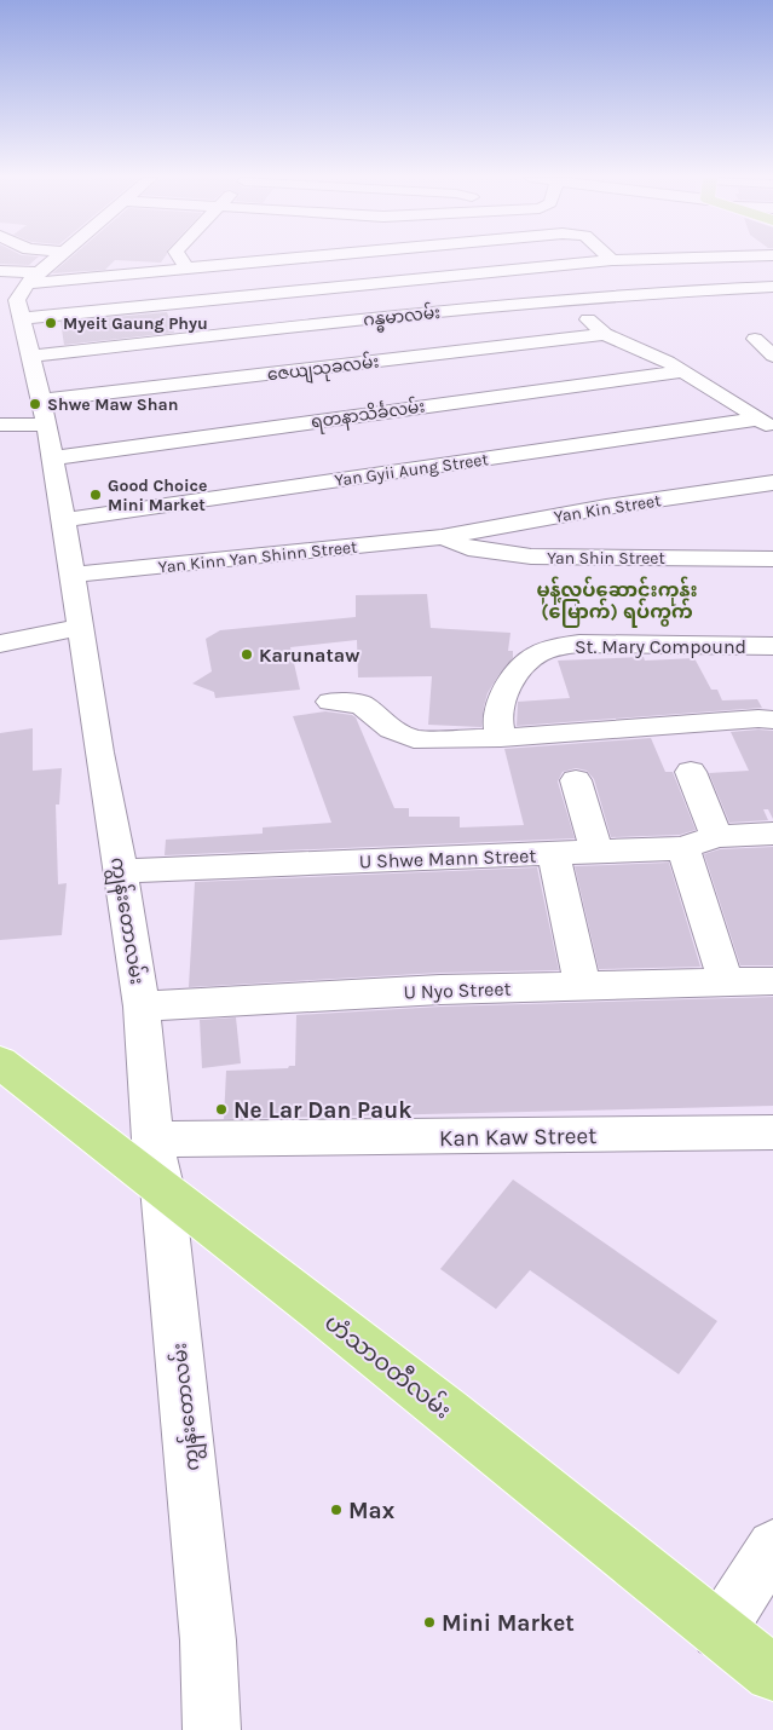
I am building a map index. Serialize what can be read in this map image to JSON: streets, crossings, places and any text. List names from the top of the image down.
{
  "streets": {
    "main road": ["ဟံသာဝတီလမ်း"],
    "street": [
      "ဂန္ဓမာလမ်း",
      "ဇေယျသုခလမ်း",
      "ရတနာသိင်္ခလမ်း",
      "Yan Gyii Aung Street",
      "Yan Kin Street",
      "Yan Kinn Yan Shinn Street",
      "Yan Shin Street",
      "St. Mary Compound",
      "U Shwe Mann Street",
      "ကျွန်းတောလမ်း",
      "U Nyo Street",
      "Kan Kaw Street"
    ]
  },
  "crossings": [
    ["ဂန္ဓမာလမ်း", "ကျွန်းတောလမ်း"],
    ["ဇေယျသုခလမ်း", "ကျွန်းတောလမ်း"],
    ["ရတနာသိင်္ခလမ်း", "ကျွန်းတောလမ်း"],
    ["Yan Gyii Aung Street", "ကျွန်းတောလမ်း"],
    ["Yan Kin Street", "Yan Kinn Yan Shinn Street"],
    ["Yan Kin Street", "Yan Shin Street"],
    ["Yan Kinn Yan Shinn Street", "Yan Shin Street"],
    ["Yan Kinn Yan Shinn Street", "ကျွန်းတောလမ်း"],
    ["U Shwe Mann Street", "ကျွန်းတောလမ်း"],
    ["ကျွန်းတောလမ်း", "U Nyo Street"],
    ["ကျွန်းတောလမ်း", "Kan Kaw Street"],
    ["ကျွန်းတောလမ်း", "ဟံသာဝတီလမ်း"]
  ],
  "districts": ["မုန့်လုပ်ဆောင်းကုန်း (မြောက်) ရပ်ကွက်"],
  "places": [
    "Myeit Gaung Phyu",
    "Shwe Maw Shan",
    "Good Choice Mini Market",
    "Karunataw",
    "Ne Lar Dan Pauk",
    "Max",
    "Mini Market"
  ]
}
